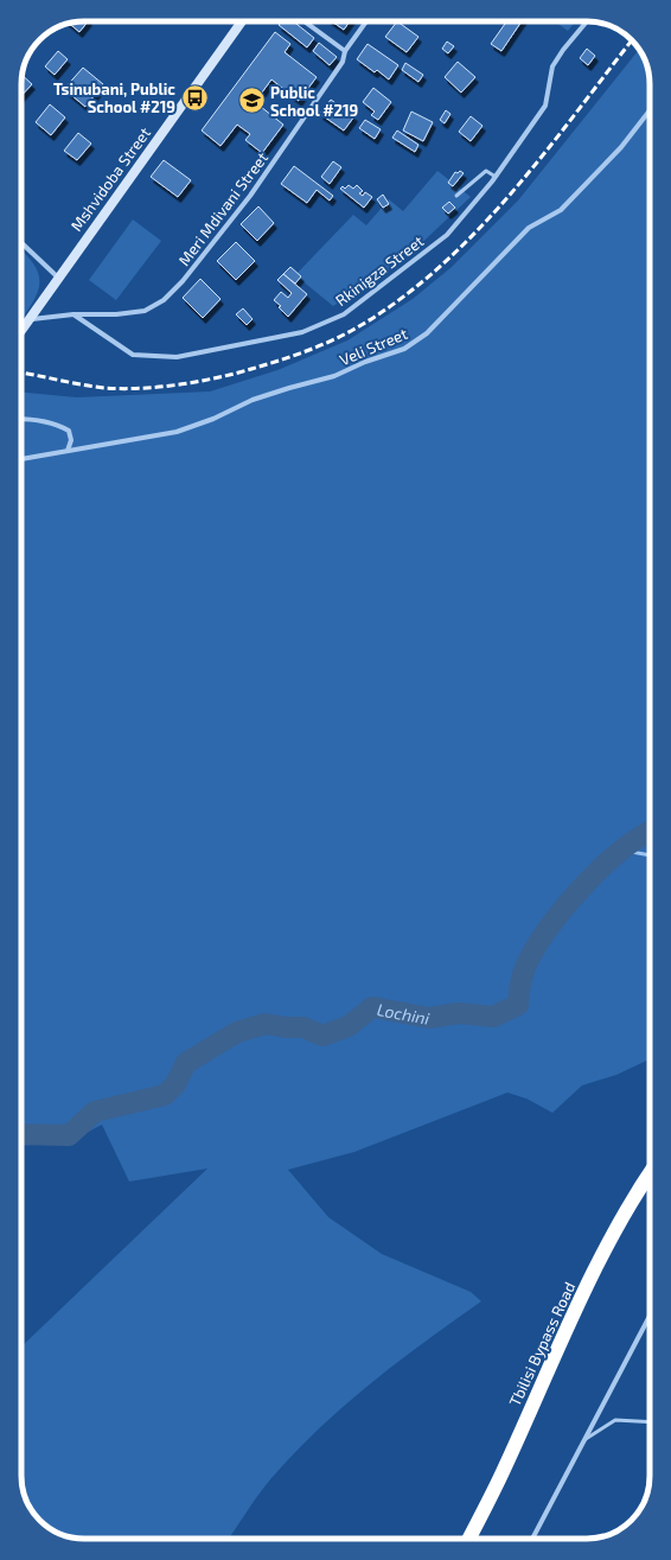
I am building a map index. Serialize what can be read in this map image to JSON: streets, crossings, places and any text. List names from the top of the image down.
{
  "streets": {
    "highway": ["Tbilisi Bypass Road"],
    "street": [
      "Mshvidoba Street",
      "Meri Mdivani Street",
      "Rkinigza Street",
      "Veli Street"
    ]
  },
  "crossings": [
    ["Mshvidoba Street", "Meri Mdivani Street"],
    ["Meri Mdivani Street", "Rkinigza Street"]
  ],
  "water": ["Lochini"],
  "places": {
    "bus stop": ["Tsinubani, Public School #219"],
    "school or university": ["Public School #219"]
  }
}
